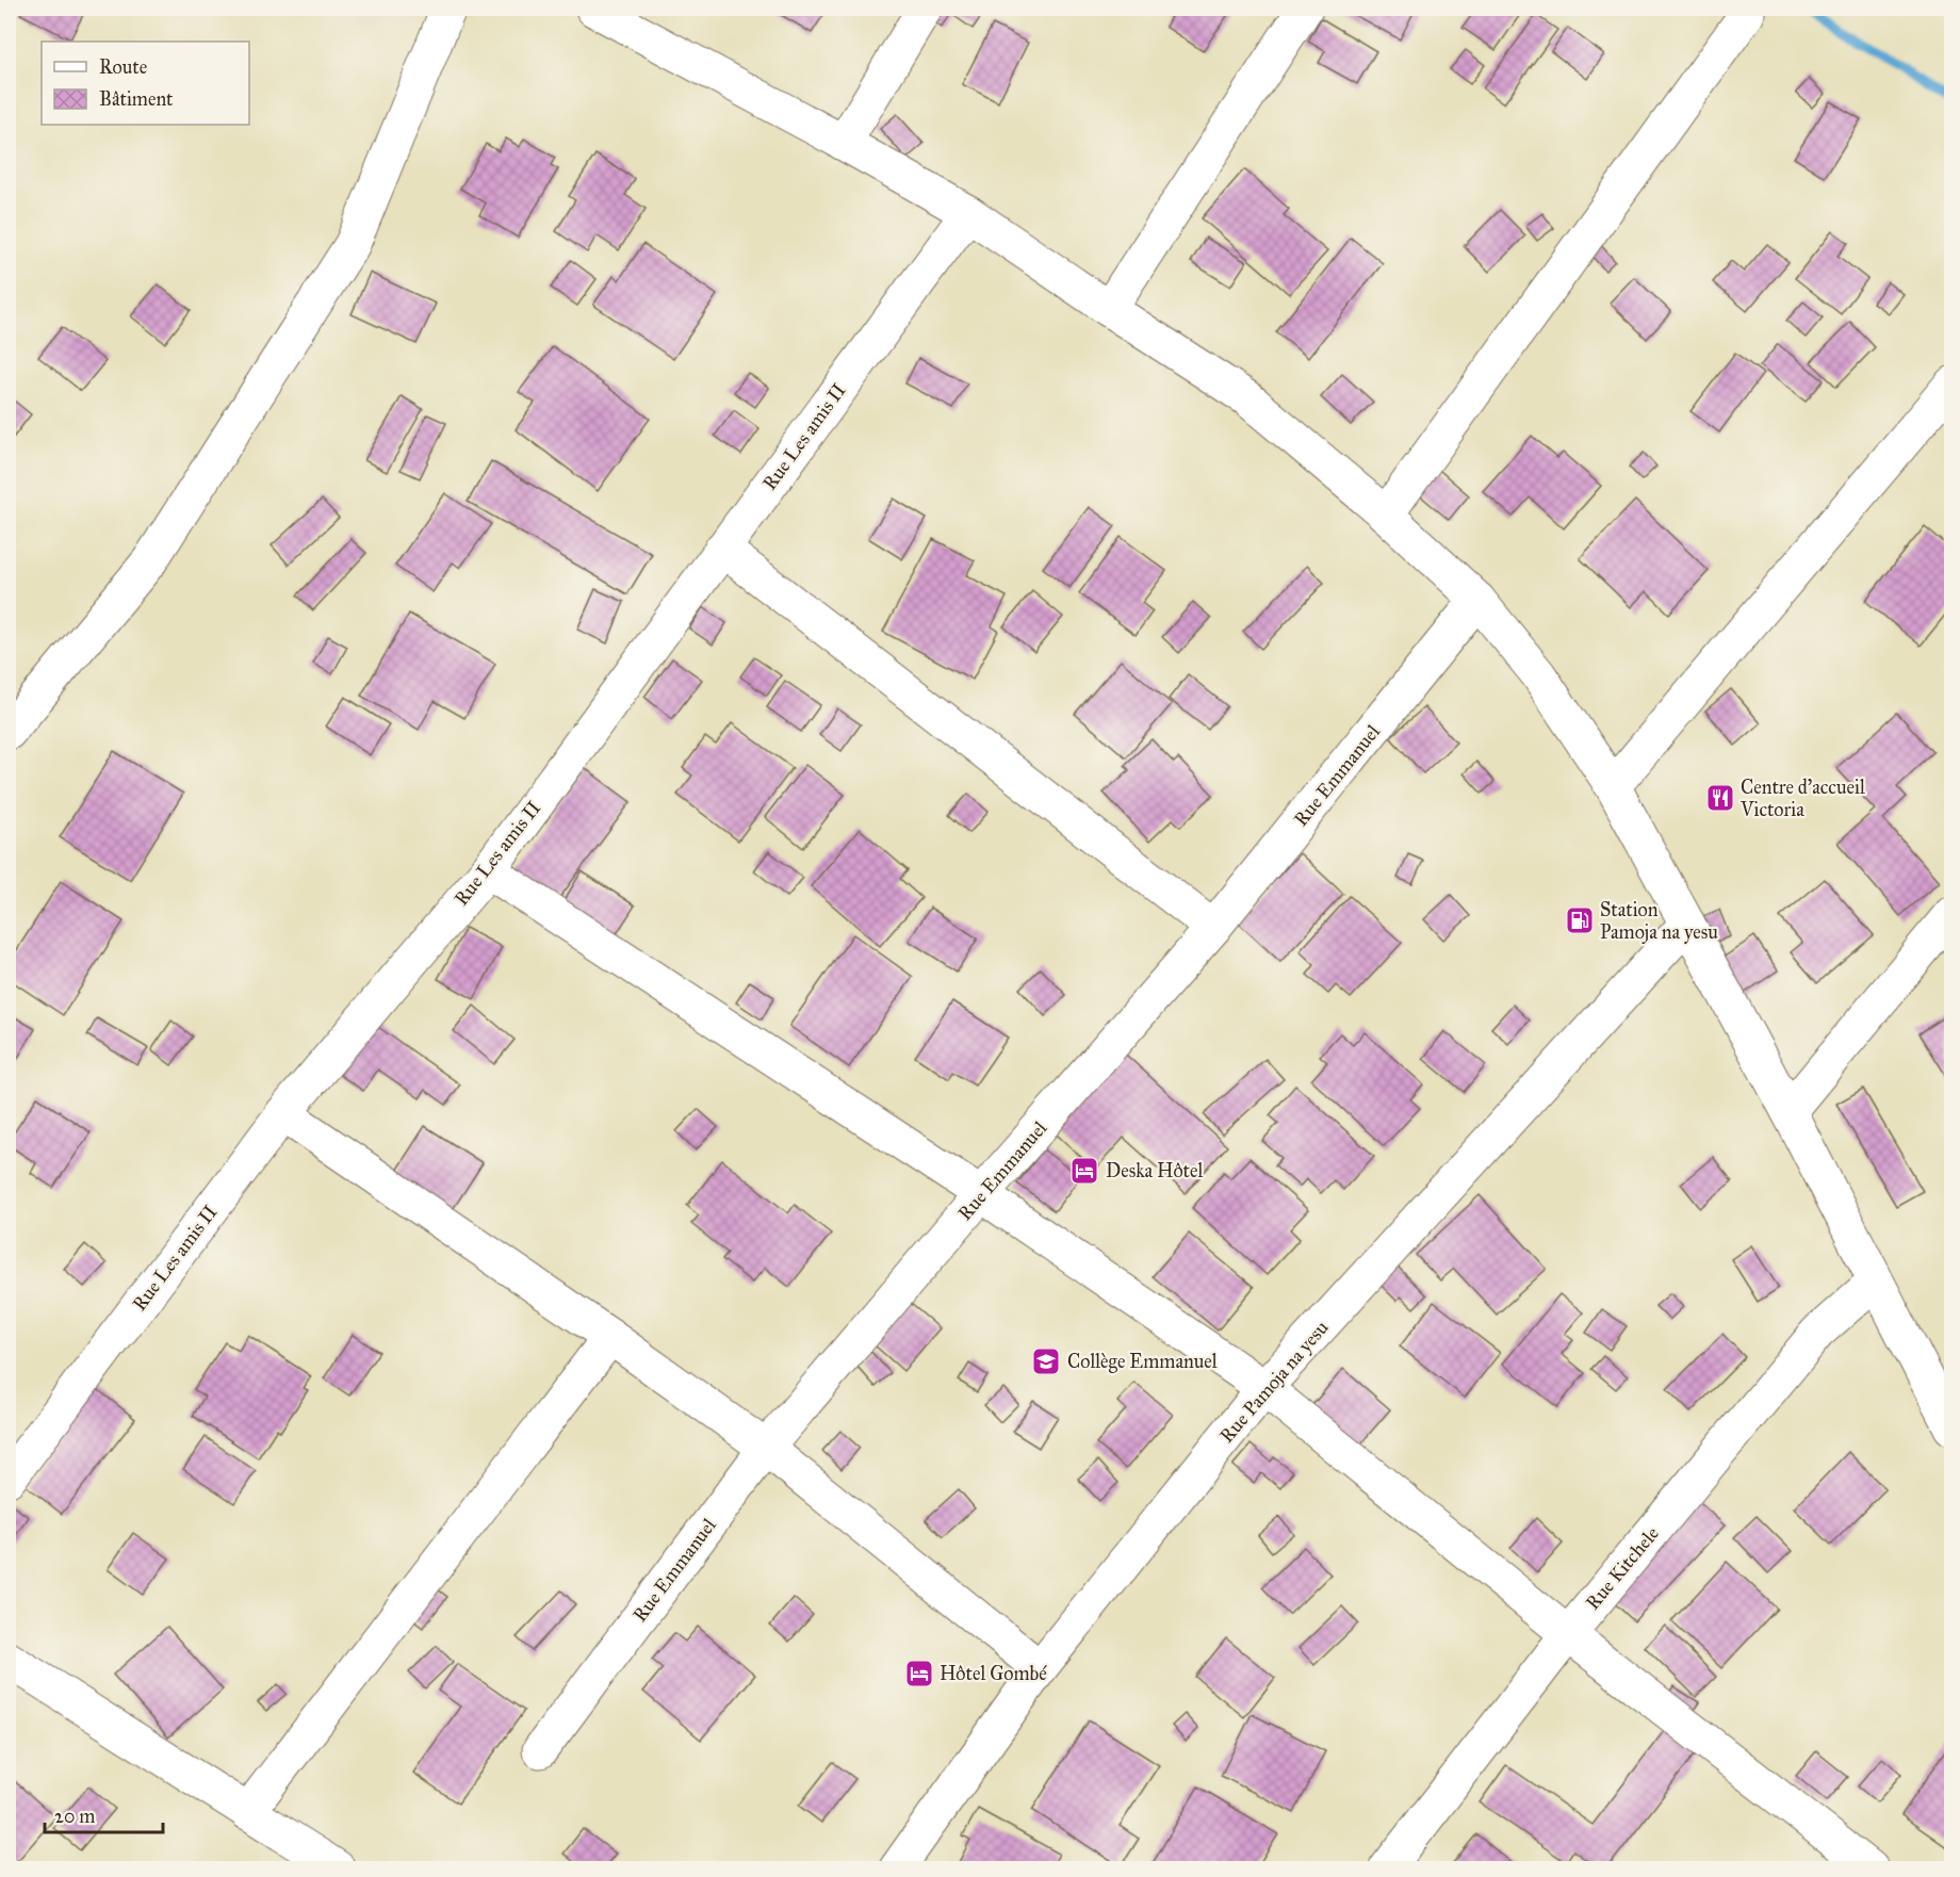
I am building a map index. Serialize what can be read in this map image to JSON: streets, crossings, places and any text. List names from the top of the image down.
{
  "streets": {
    "street": [
      "Rue Les amis II",
      "Rue Emmanuel",
      "Rue Pamoja na yesu",
      "Rue Kitchele"
    ]
  },
  "places": {
    "restaurant": ["Centre d'accueil Victoria"],
    "fuel station": ["Station Pamoja na yesu"],
    "hotel": ["Deska Hôtel", "Hôtel Gombé"],
    "school or university": ["Collège Emmanuel"]
  },
  "legend": ["Route", "Bâtiment"],
  "scale_bar": "20 m"
}
